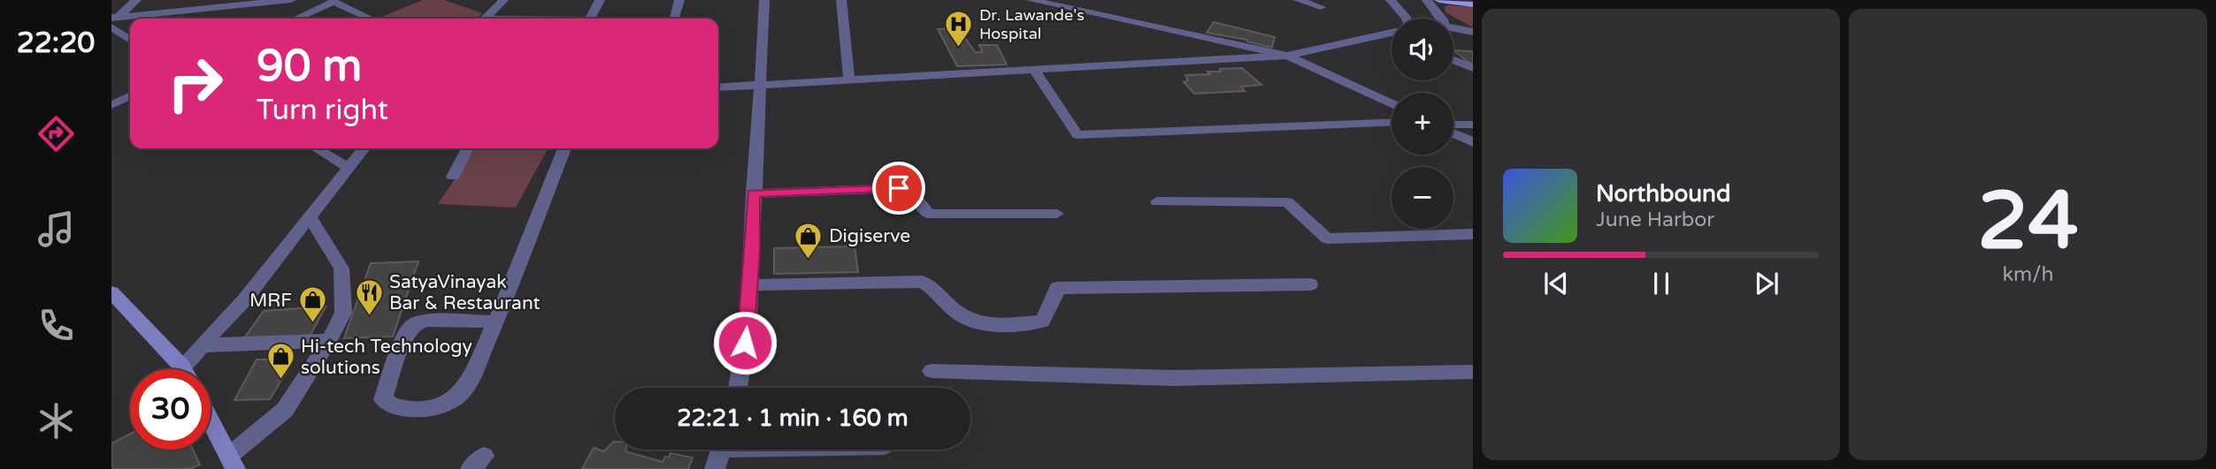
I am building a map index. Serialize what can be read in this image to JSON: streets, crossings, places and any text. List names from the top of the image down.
{
  "places": {
    "hospital": ["Dr. Lawande's Hospital"],
    "shop": ["Digiserve", "MRF", "Hi-tech Technology solutions"],
    "restaurant": ["SatyaVinayak Bar & Restaurant"]
  },
  "page": {
    "tabs": "22:20",
    "tile": ["24", "km/h"],
    "map_buttons": ["+", "−"],
    "turn": ["90 m", "Turn right"],
    "song": ["Northbound", "June Harbor"],
    "limit": "30",
    "trip": "22:21 · 1 min · 160 m"
  }
}
